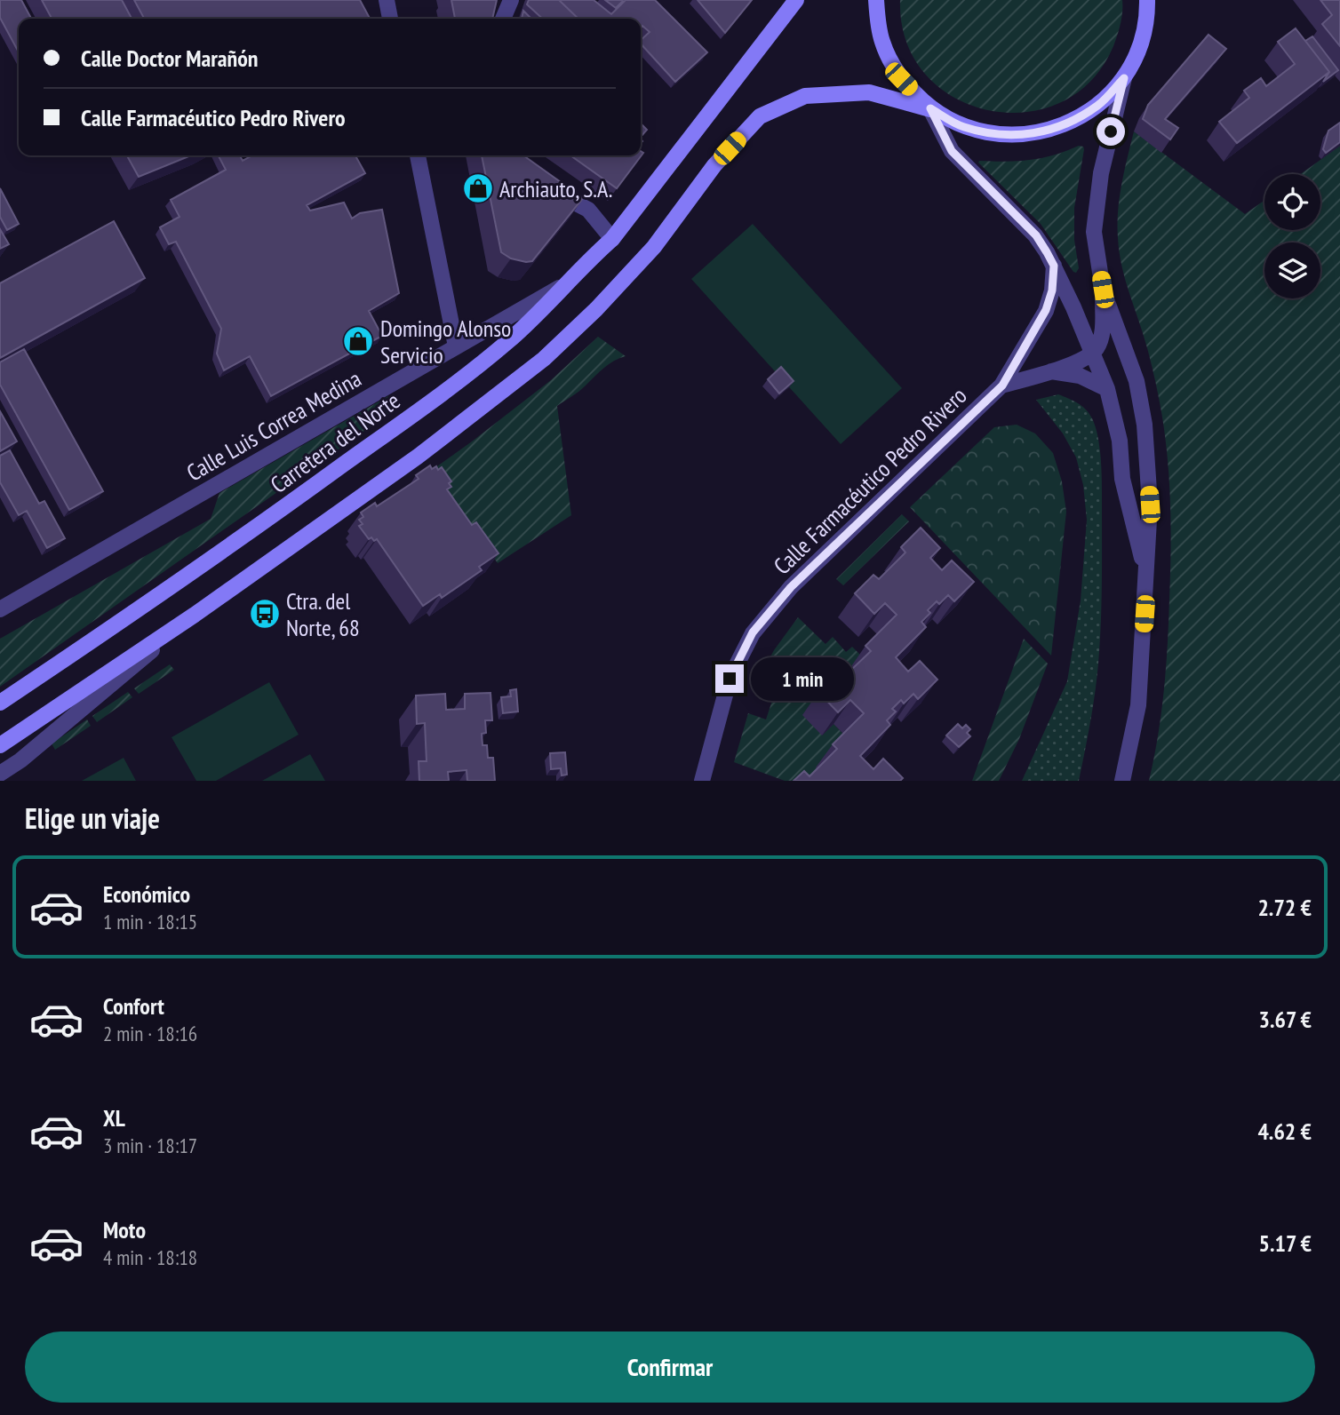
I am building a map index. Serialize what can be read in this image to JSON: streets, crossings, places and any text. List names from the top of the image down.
{
  "streets": {
    "street": ["Calle Luis Correa Medina", "Carretera del Norte", "Calle Farmacéutico Pedro Rivero"]
  },
  "crossings": [
    ["Calle Luis Correa Medina", "Carretera del Norte"]
  ],
  "places": {
    "shop": ["Archiauto, S.A.", "Domingo Alonso Servicio"],
    "bus stop": ["Ctra. del Norte, 68"]
  },
  "page": {
    "banner": ["Calle Doctor Marañón", "Calle Farmacéutico Pedro Rivero"],
    "bubble": "1 min",
    "heading": "Elige un viaje",
    "list": [
      {
        "name": "Económico",
        "note": "1 min · 18:15",
        "value": "2.72 €"
      },
      {
        "name": "Confort",
        "note": "2 min · 18:16",
        "value": "3.67 €"
      },
      {
        "name": "XL",
        "note": "3 min · 18:17",
        "value": "4.62 €"
      },
      {
        "name": "Moto",
        "note": "4 min · 18:18",
        "value": "5.17 €"
      }
    ],
    "buttons": "Confirmar"
  }
}
